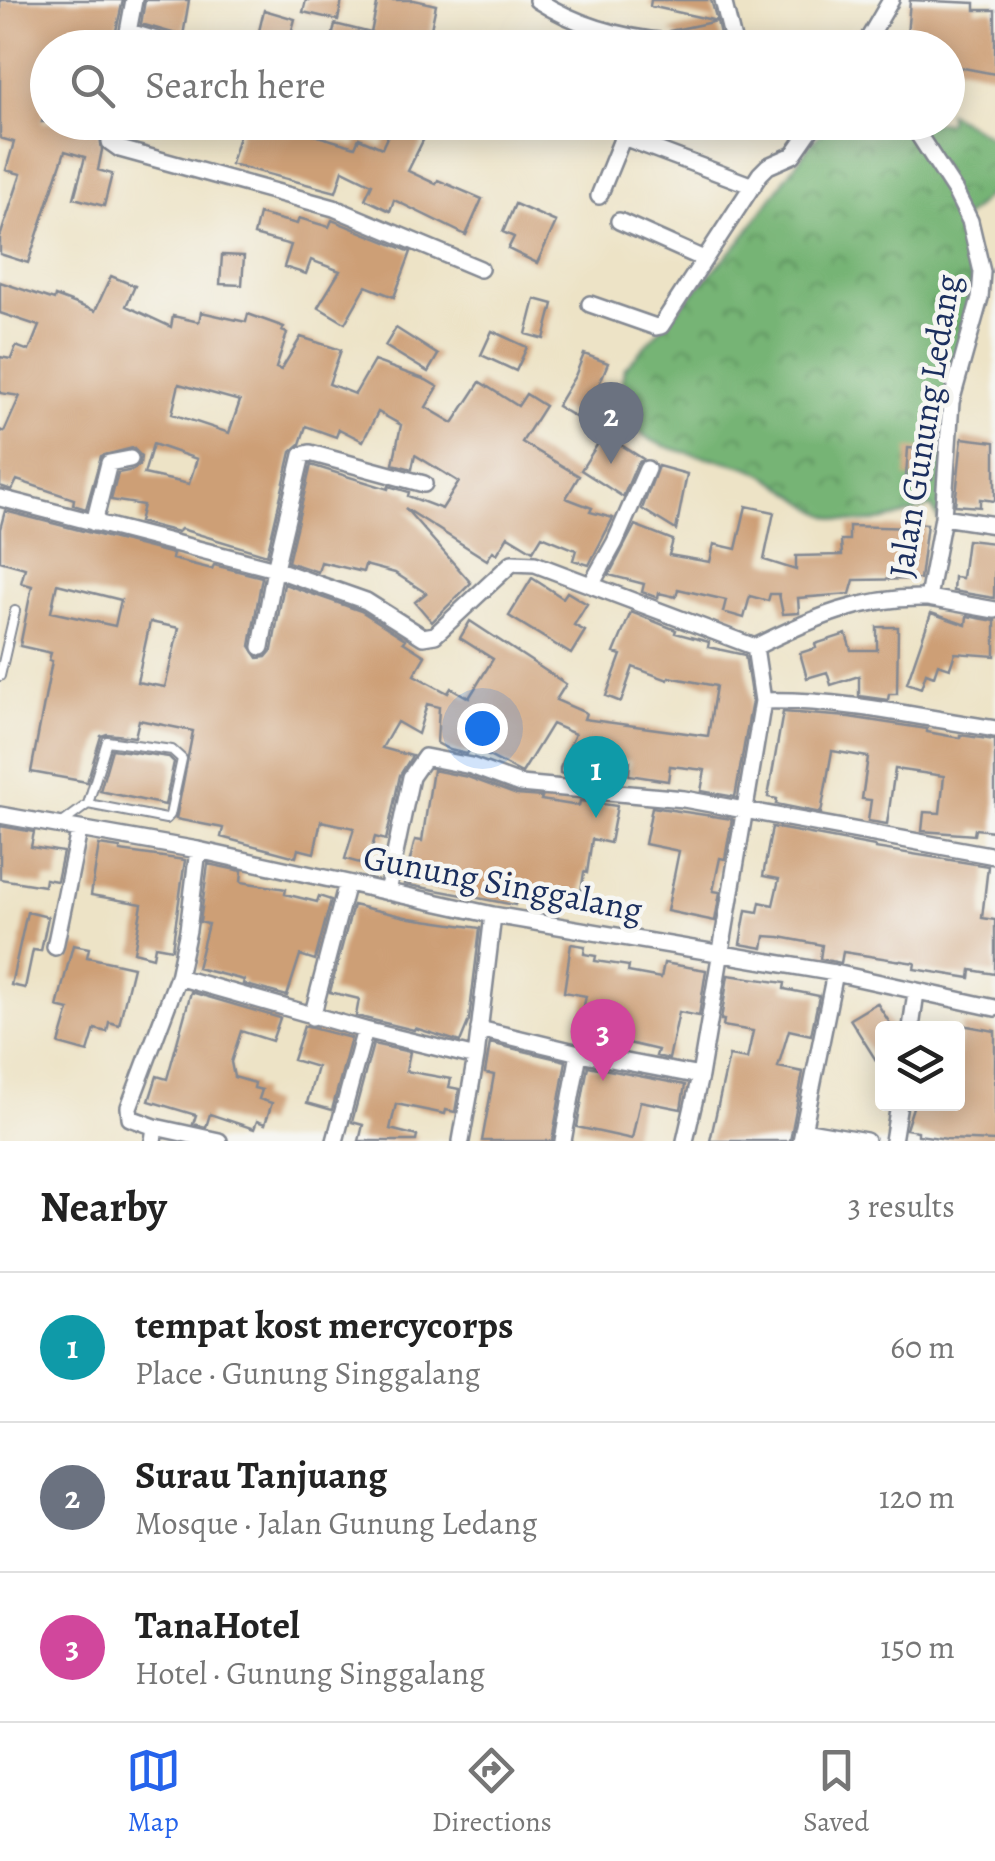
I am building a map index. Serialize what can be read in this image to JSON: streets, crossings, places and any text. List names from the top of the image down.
{
  "streets": {
    "street": ["Jalan Gunung Ledang", "Gunung Singgalang"]
  },
  "page": {
    "search": "Search here",
    "pins": ["2", "1", "3"],
    "heading": ["Nearby", "3 results"],
    "list": [
      {
        "mark": "1",
        "name": "tempat kost mercycorps",
        "note": "Place · Gunung Singgalang",
        "value": "60 m"
      },
      {
        "mark": "2",
        "name": "Surau Tanjuang",
        "note": "Mosque · Jalan Gunung Ledang",
        "value": "120 m"
      },
      {
        "mark": "3",
        "name": "TanaHotel",
        "note": "Hotel · Gunung Singgalang",
        "value": "150 m"
      }
    ],
    "nav": ["Map", "Directions", "Saved"]
  }
}
